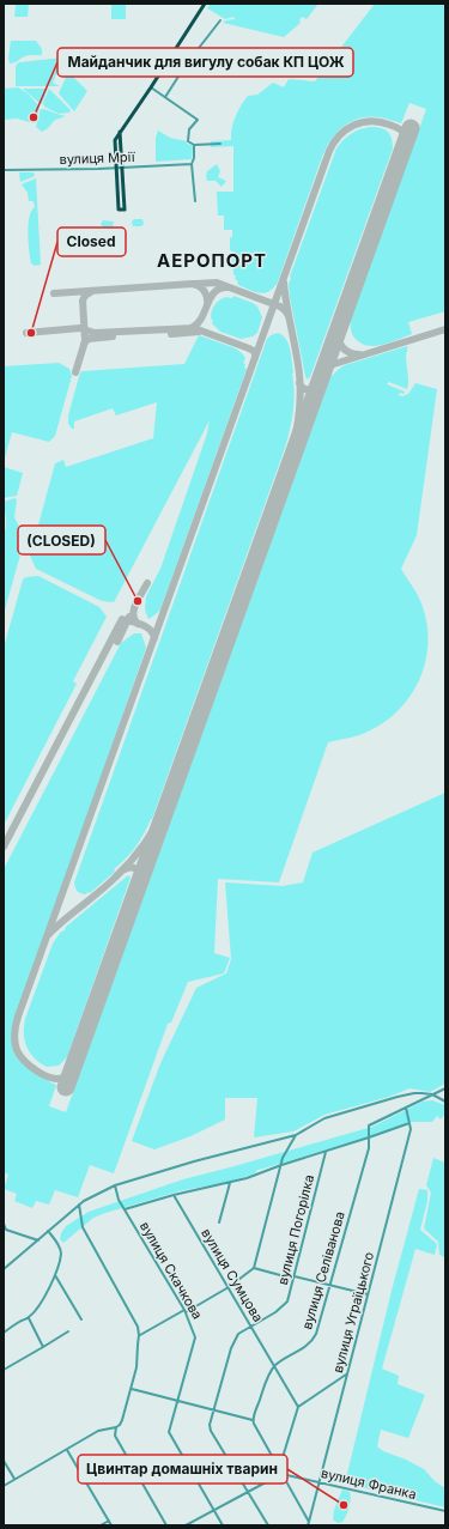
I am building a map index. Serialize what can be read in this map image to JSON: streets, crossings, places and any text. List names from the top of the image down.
{
  "streets": {
    "street": [
      "вулиця Мрії",
      "вулиця Погорілка",
      "вулиця Скачкова",
      "вулиця Селіванова",
      "вулиця Сумцова",
      "вулиця Уграїцького",
      "вулиця Франка"
    ]
  },
  "crossings": [
    ["вулиця Погорілка", "вулиця Сумцова"],
    ["вулиця Селіванова", "вулиця Сумцова"],
    ["вулиця Селіванова", "вулиця Уграїцького"],
    ["вулиця Уграїцького", "вулиця Франка"]
  ],
  "districts": ["АЕРОПОРТ"],
  "places": [
    "Майданчик для вигулу собак КП ЦОЖ",
    "Closed",
    "(CLOSED)",
    "Цвинтар домашніх тварин"
  ]
}
